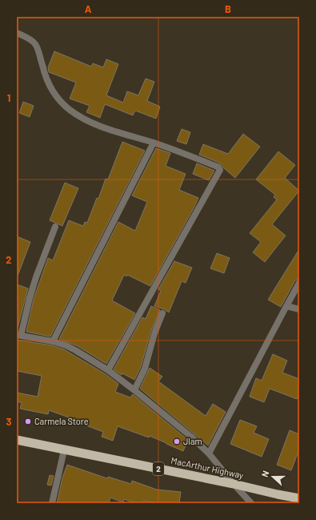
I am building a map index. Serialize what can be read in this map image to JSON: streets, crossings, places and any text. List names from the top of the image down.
{
  "streets": {
    "highway": ["MacArthur Highway", "2"]
  },
  "places": ["Carmela Store", "Jlam"],
  "north": "left",
  "grid": {
    "columns": ["A", "B"],
    "rows": ["1", "2", "3"]
  }
}
